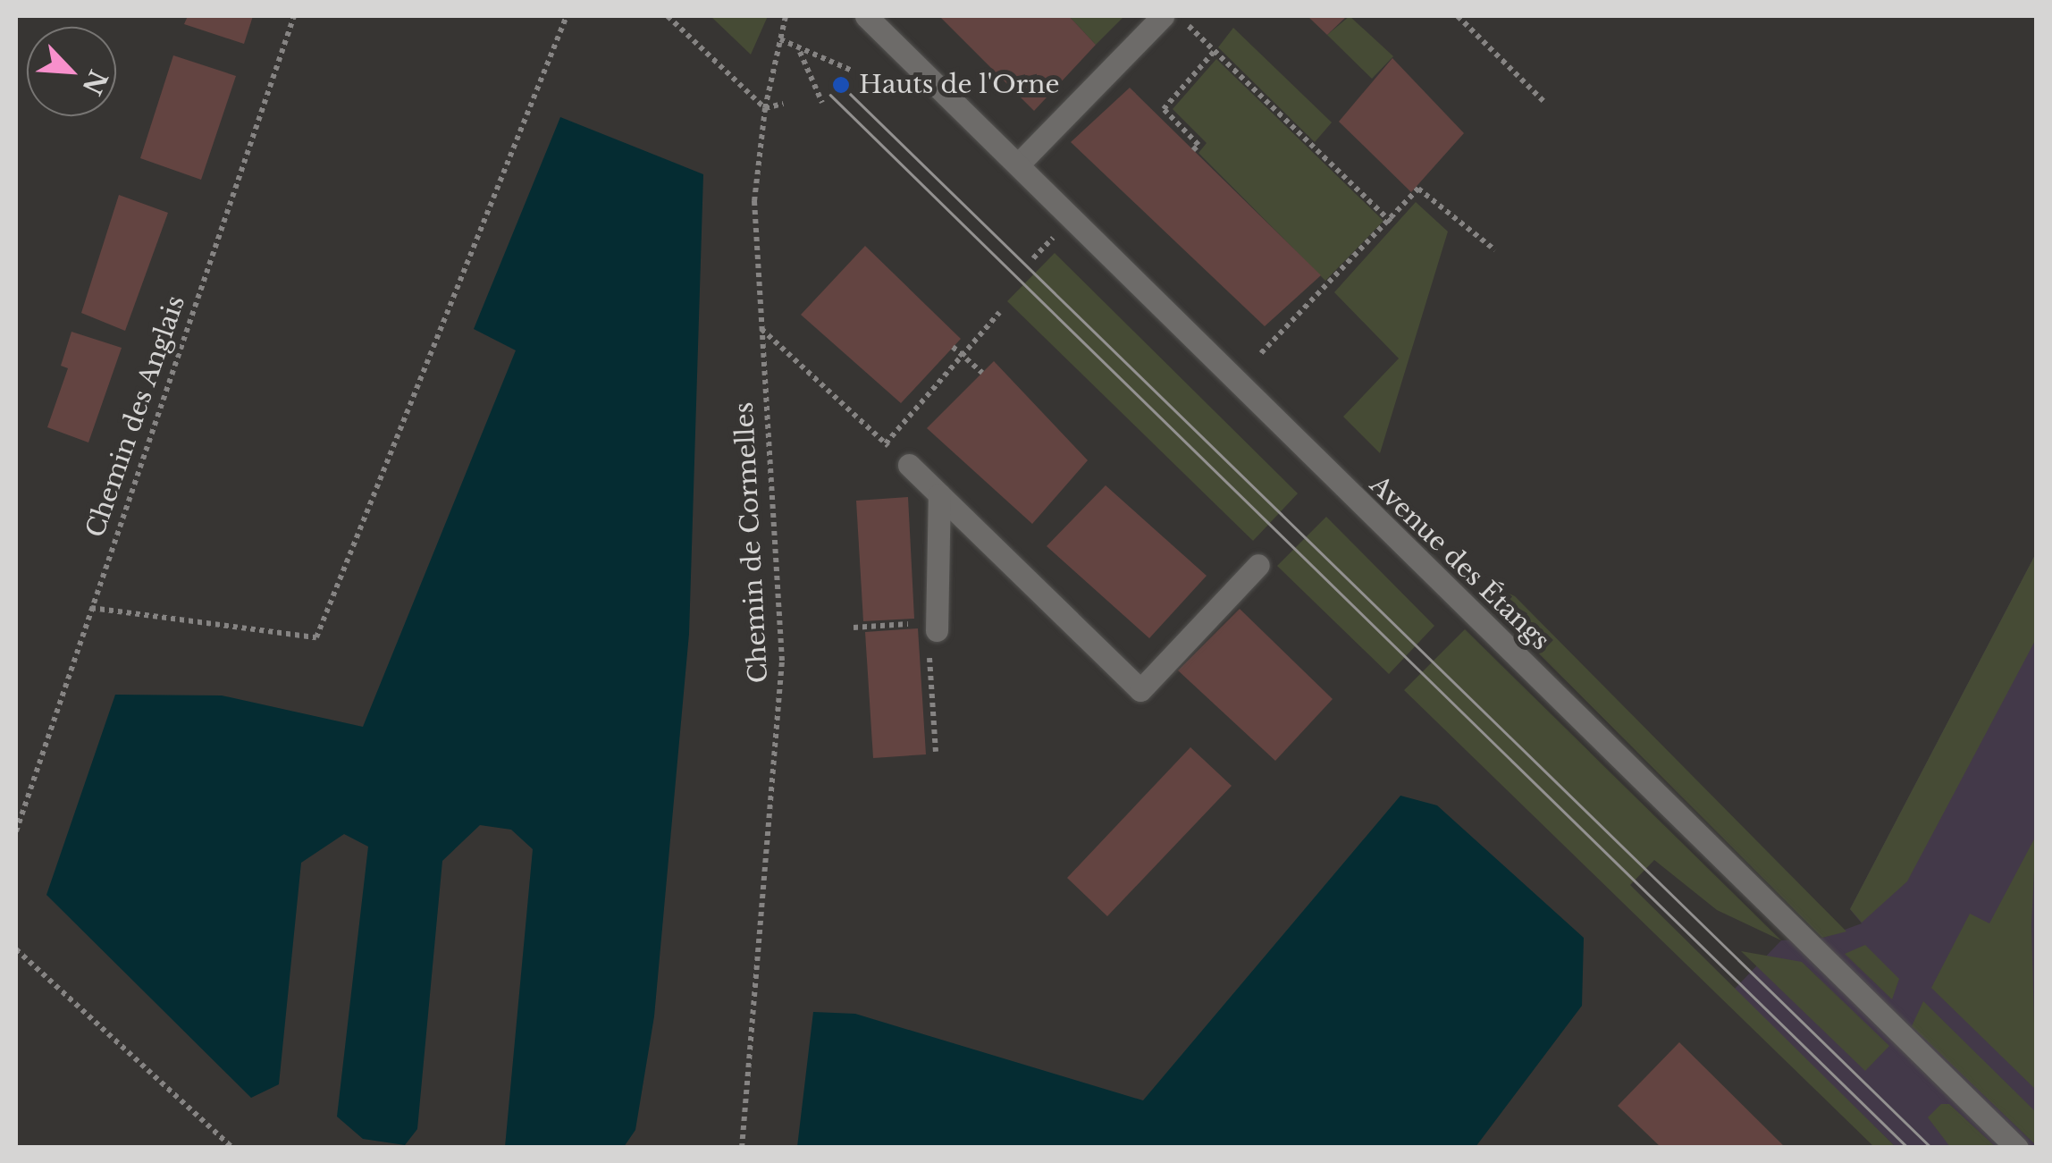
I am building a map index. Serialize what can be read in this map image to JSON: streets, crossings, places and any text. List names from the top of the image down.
{
  "streets": {
    "street": ["Avenue des Étangs"],
    "path": ["Chemin des Anglais", "Chemin de Cormelles"]
  },
  "places": ["Hauts de l'Orne"],
  "north": "bottom right"
}
